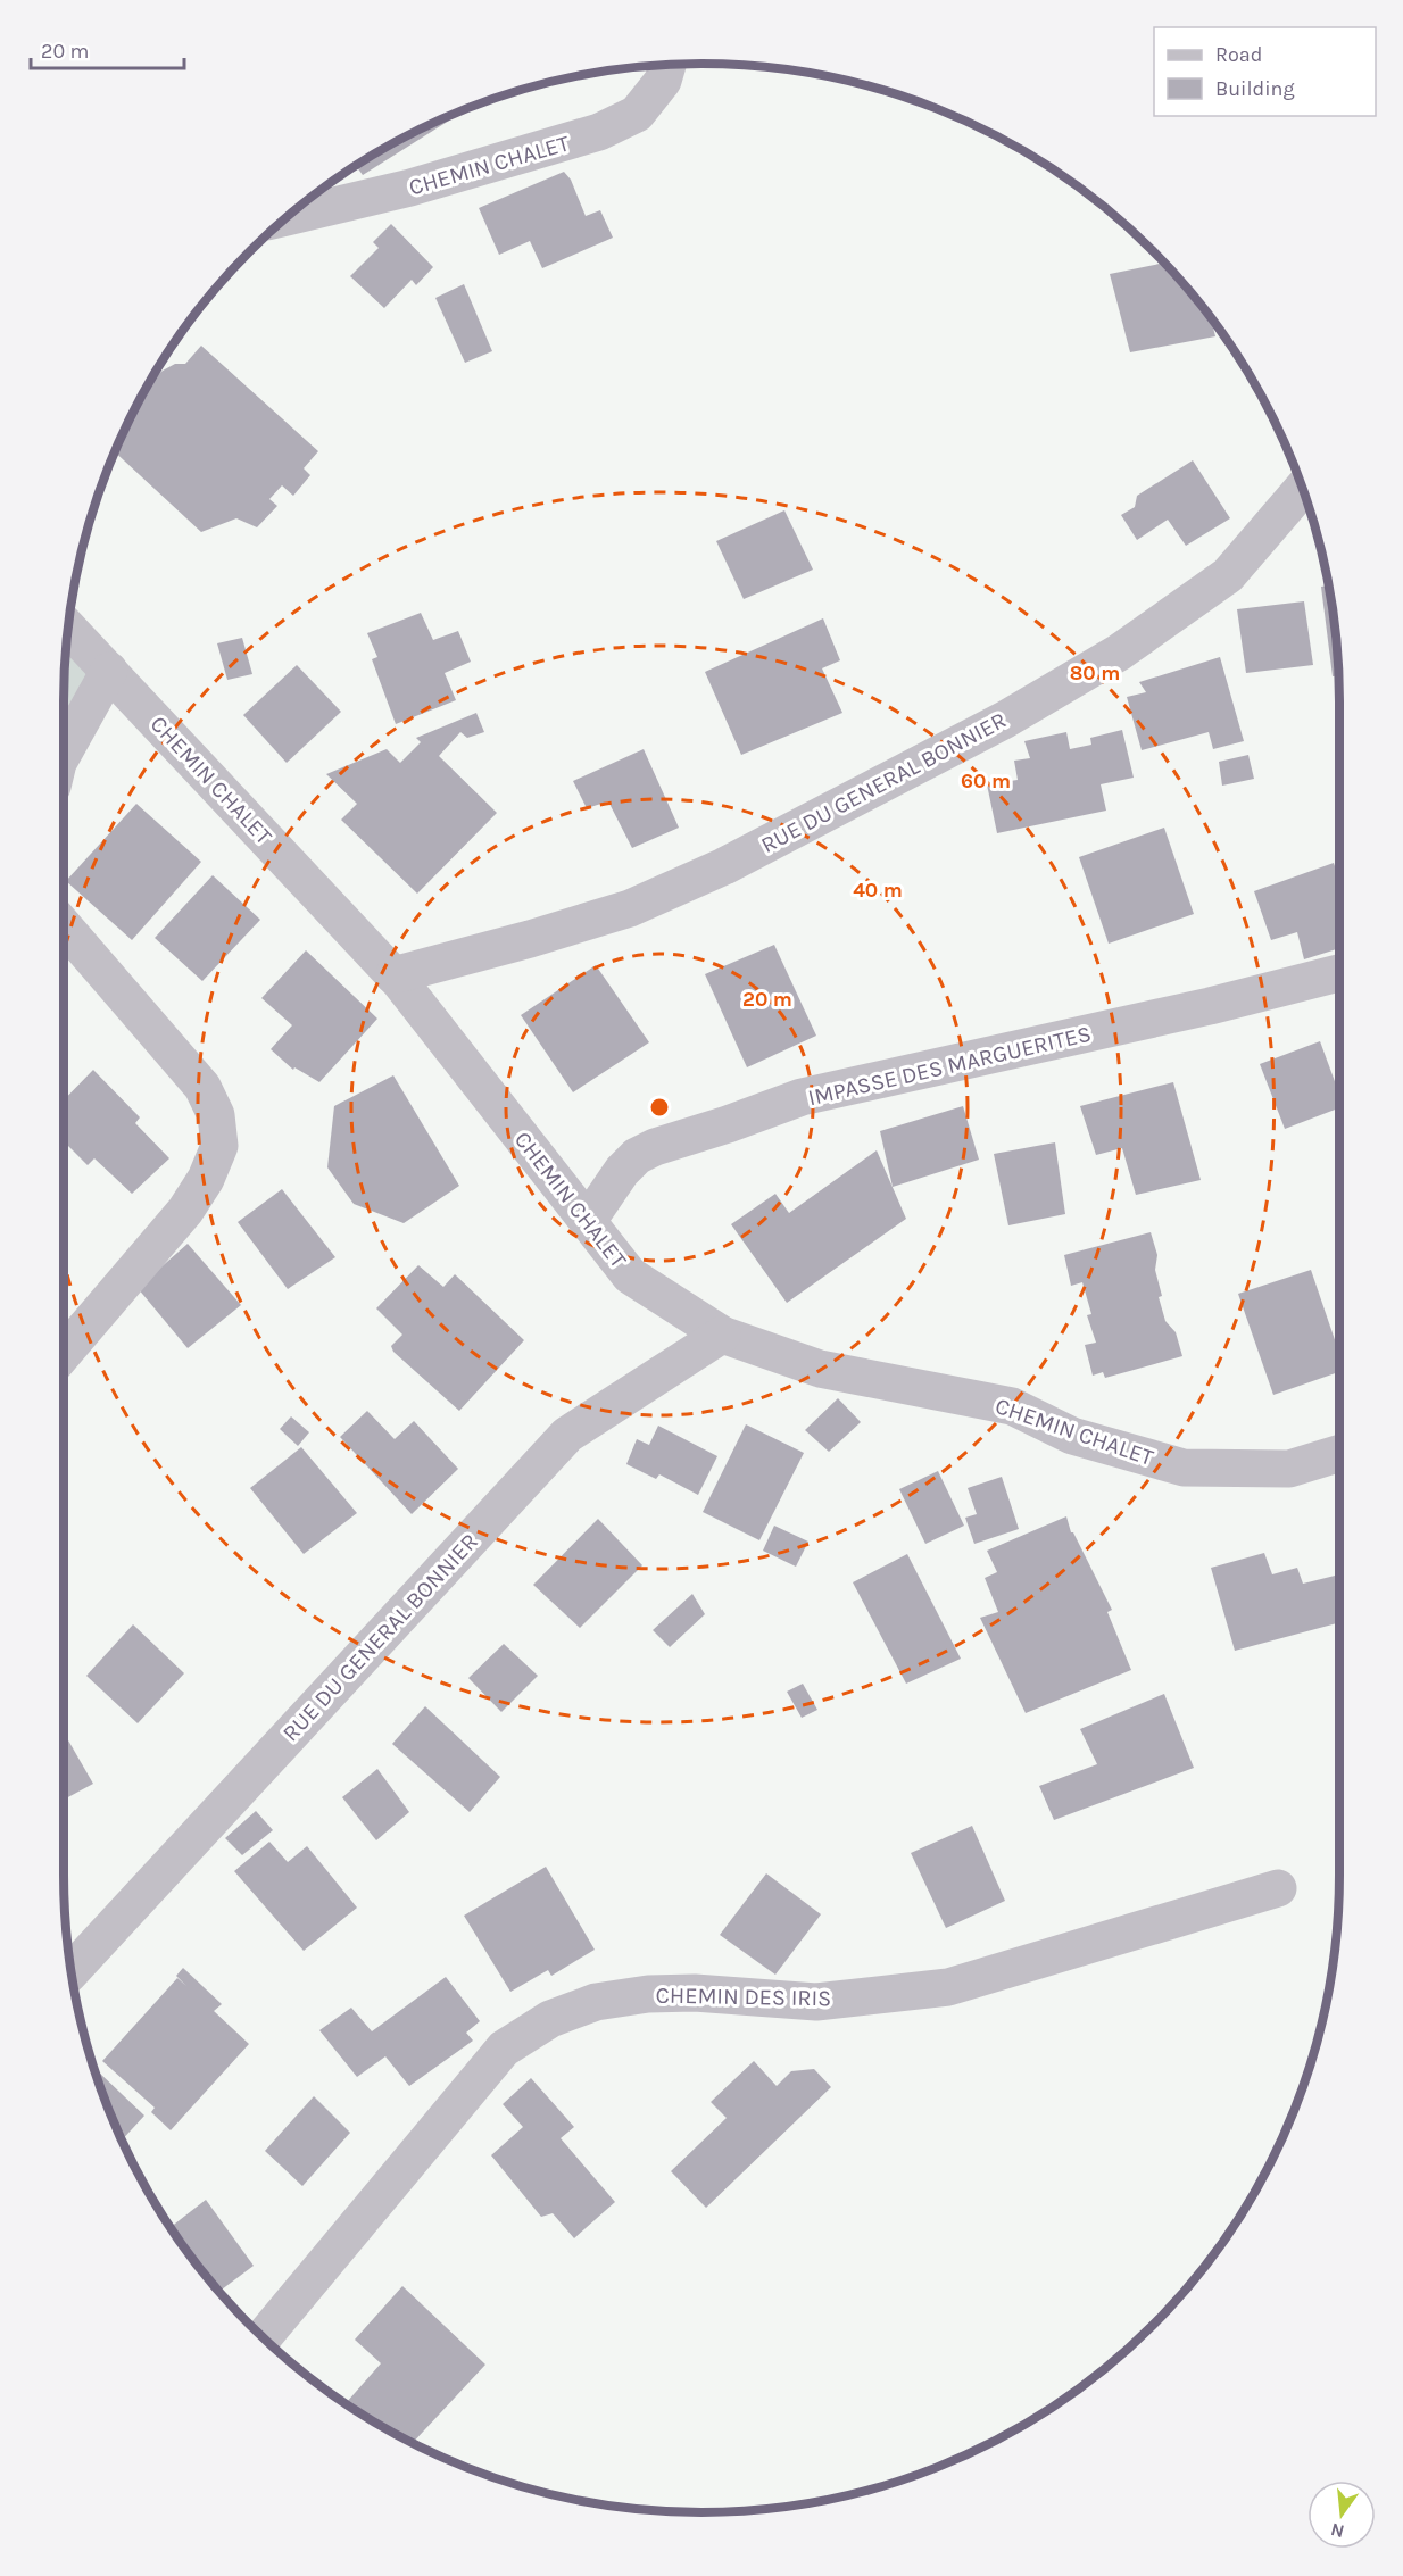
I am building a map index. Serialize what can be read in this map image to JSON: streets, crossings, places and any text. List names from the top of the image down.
{
  "streets": {
    "street": [
      "CHEMIN CHALET",
      "RUE DU GENERAL BONNIER",
      "IMPASSE DES MARGUERITES",
      "CHEMIN DES IRIS"
    ]
  },
  "crossings": [
    ["CHEMIN CHALET", "RUE DU GENERAL BONNIER"],
    ["CHEMIN CHALET", "IMPASSE DES MARGUERITES"]
  ],
  "legend": ["Road", "Building"],
  "scale_bar": "20 m",
  "north": "bottom",
  "rings": [
    "80 m",
    "60 m",
    "40 m",
    "20 m"
  ]
}
